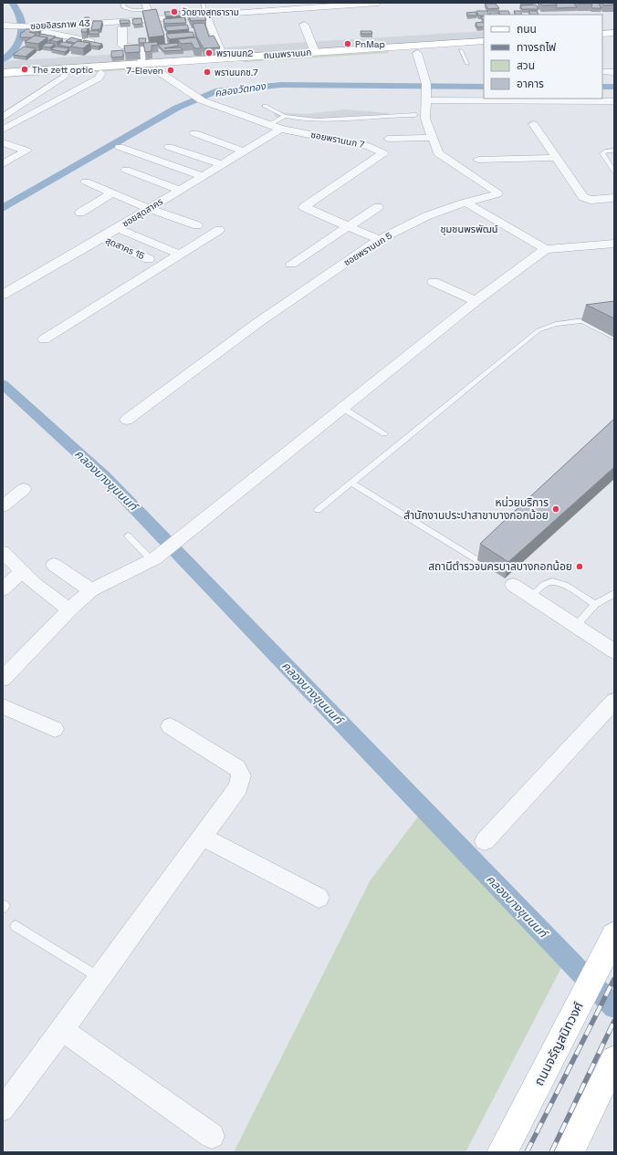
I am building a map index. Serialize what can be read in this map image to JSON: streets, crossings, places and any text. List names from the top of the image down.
{
  "streets": {
    "main road": ["ถนนพรานนก", "ถนนจรัญสนิทวงศ์"],
    "street": [
      "ซอยอิสรภาพ 43",
      "ซอยพรานนก 7",
      "ซอยสุดสาคร",
      "สุดสาคร 15",
      "ซอยพรานนก 5"
    ]
  },
  "crossings": [
    ["ถนนพรานนก", "ซอยพรานนก 7"],
    ["ถนนพรานนก", "ซอยพรานนก 5"],
    ["ซอยพรานนก 7", "ซอยสุดสาคร"],
    ["ซอยสุดสาคร", "สุดสาคร 15"]
  ],
  "districts": ["ชุมชนพรพัฒน์"],
  "water": ["คลองวัดทอง", "คลองบางขุนนนท์"],
  "places": [
    "วัดยางสุทธาราม",
    "PnMap",
    "พรานนก2",
    "The zett optic",
    "7-Eleven",
    "พรานนกซ.7",
    "หน่วยบริการ สำนักงานประปาสาขาบางกอกน้อย",
    "สถานีตำรวจนครบาลบางกอกน้อย"
  ],
  "legend": [
    "ถนน",
    "ทางรถไฟ",
    "สวน",
    "อาคาร"
  ]
}
